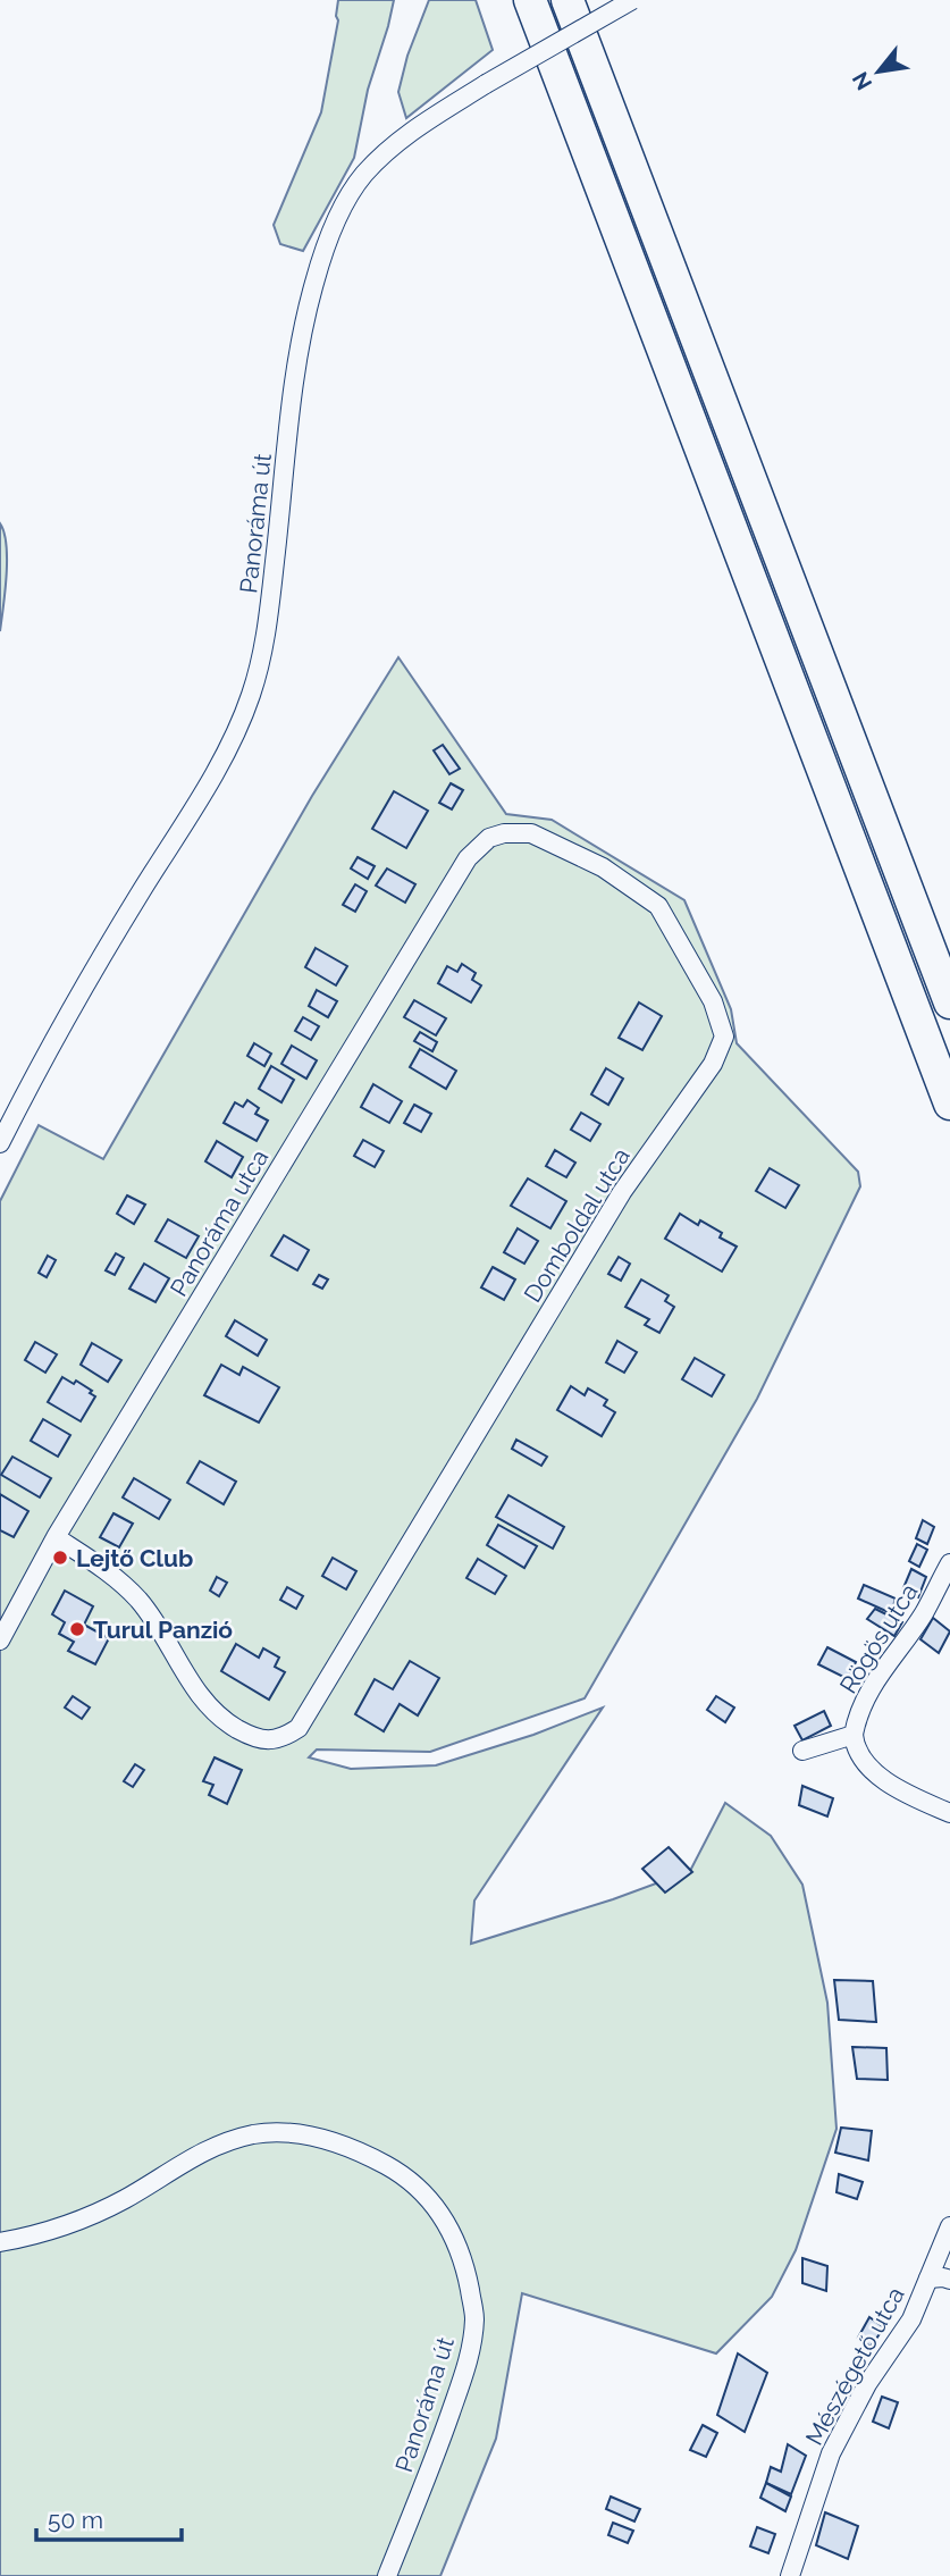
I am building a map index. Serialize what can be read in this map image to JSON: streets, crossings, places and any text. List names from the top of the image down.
{
  "streets": {
    "street": [
      "Panoráma út",
      "Panoráma utca",
      "Domboldal utca",
      "Rögös utca",
      "Mészégető utca"
    ]
  },
  "crossings": [
    ["Panoráma utca", "Domboldal utca"]
  ],
  "places": ["Lejtő Club", "Turul Panzió"],
  "scale_bar": "50 m",
  "north": "bottom left"
}
